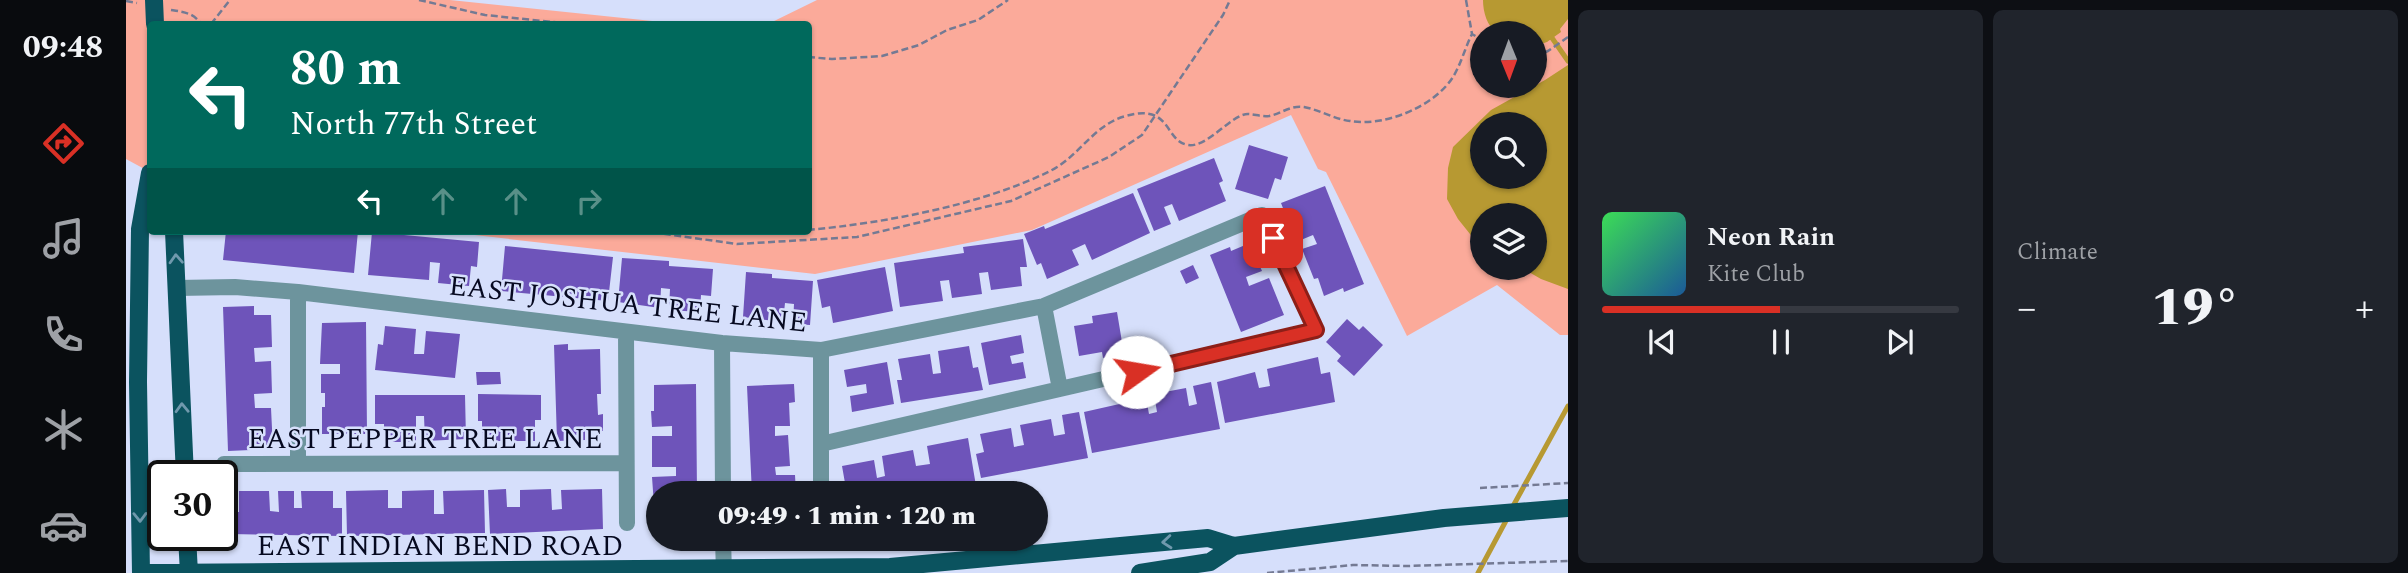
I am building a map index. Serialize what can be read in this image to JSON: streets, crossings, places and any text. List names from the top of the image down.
{
  "streets": {
    "main road": ["EAST INDIAN BEND ROAD"],
    "street": ["EAST JOSHUA TREE LANE", "EAST PEPPER TREE LANE"]
  },
  "north": "bottom",
  "page": {
    "tabs": "09:48",
    "tile": "Climate",
    "turn": ["80 m", "North 77th Street"],
    "song": ["Neon Rain", "Kite Club"],
    "heat": ["−", "19°", "+"],
    "limit": "30",
    "trip": "09:49 · 1 min · 120 m"
  }
}
